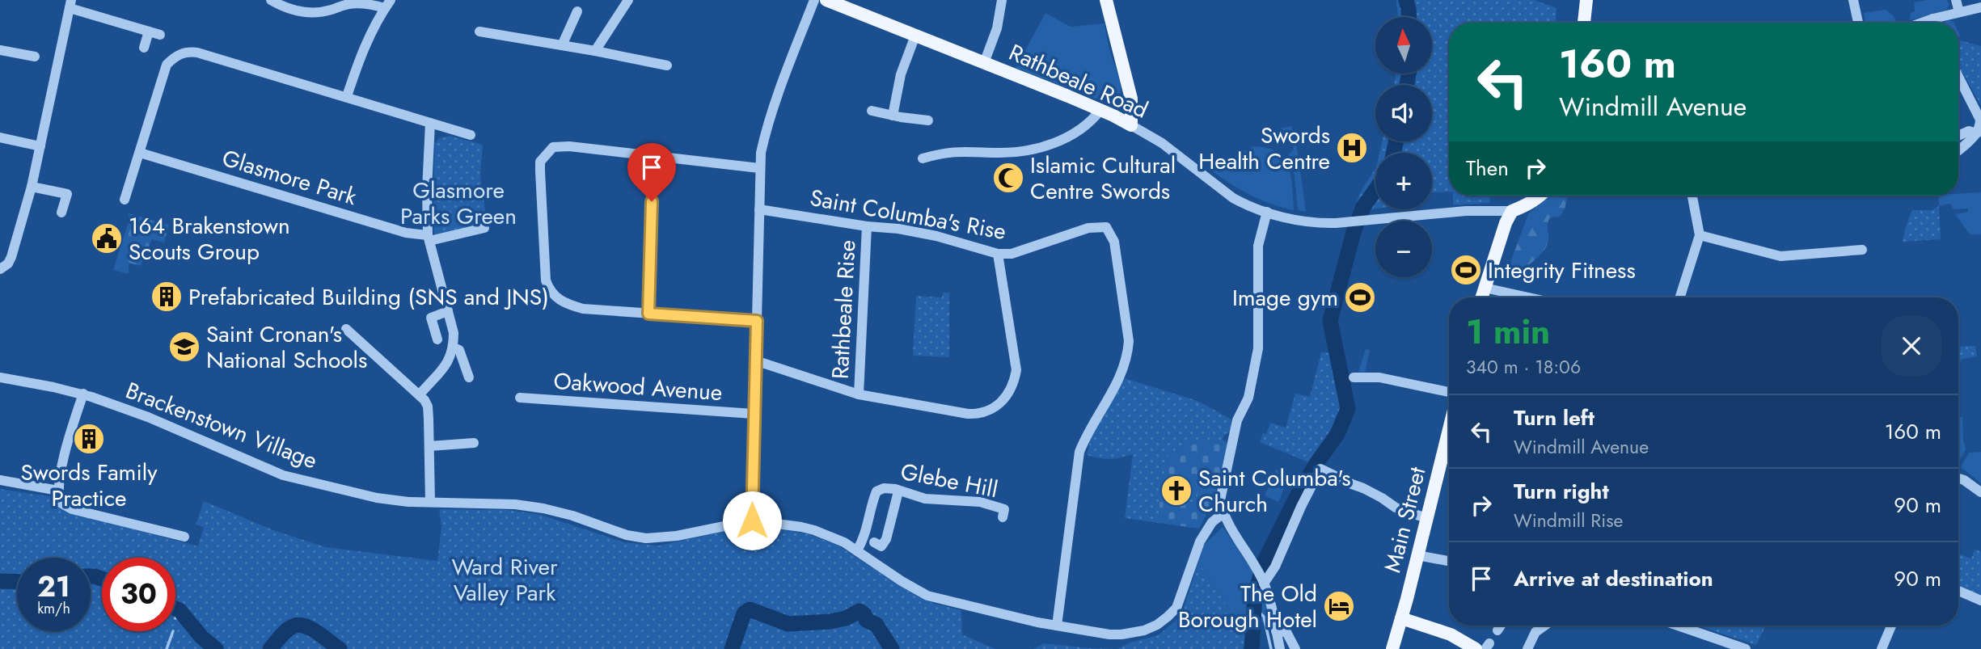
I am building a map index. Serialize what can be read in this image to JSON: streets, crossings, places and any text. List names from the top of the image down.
{
  "streets": {
    "main road": ["Rathbeale Road", "Main Street"],
    "street": [
      "Glasmore Park",
      "Saint Columba's Rise",
      "Rathbeale Rise",
      "Oakwood Avenue",
      "Brackenstown Village",
      "Glebe Hill"
    ]
  },
  "crossings": [
    ["Saint Columba's Rise", "Rathbeale Rise"],
    ["Saint Columba's Rise", "Brackenstown Village"],
    ["Brackenstown Village", "Glebe Hill"]
  ],
  "parks": ["Glasmore Parks Green", "Ward River Valley Park"],
  "places": {
    "hospital": ["Swords Health Centre"],
    "mosque": ["Islamic Cultural Centre Swords"],
    "public building": ["164 Brakenstown Scouts Group"],
    "sports": ["Integrity Fitness", "Image gym"],
    "building": ["Prefabricated Building (SNS and JNS)", "Swords Family Practice"],
    "school or university": ["Saint Cronan's National Schools"],
    "church": ["Saint Columba's Church"],
    "hotel": ["The Old Borough Hotel"]
  },
  "north": "top",
  "page": {
    "map_buttons": ["+", "−"],
    "turn": ["160 m", "Windmill Avenue"],
    "then": "Then",
    "heading": ["1 min", "340 m · 18:06"],
    "list": [
      {
        "name": "Turn left",
        "note": "Windmill Avenue",
        "value": "160 m"
      },
      {
        "name": "Turn right",
        "note": "Windmill Rise",
        "value": "90 m"
      },
      {
        "name": "Arrive at destination",
        "value": "90 m"
      }
    ],
    "speed": "21 km/h",
    "limit": "30"
  }
}
